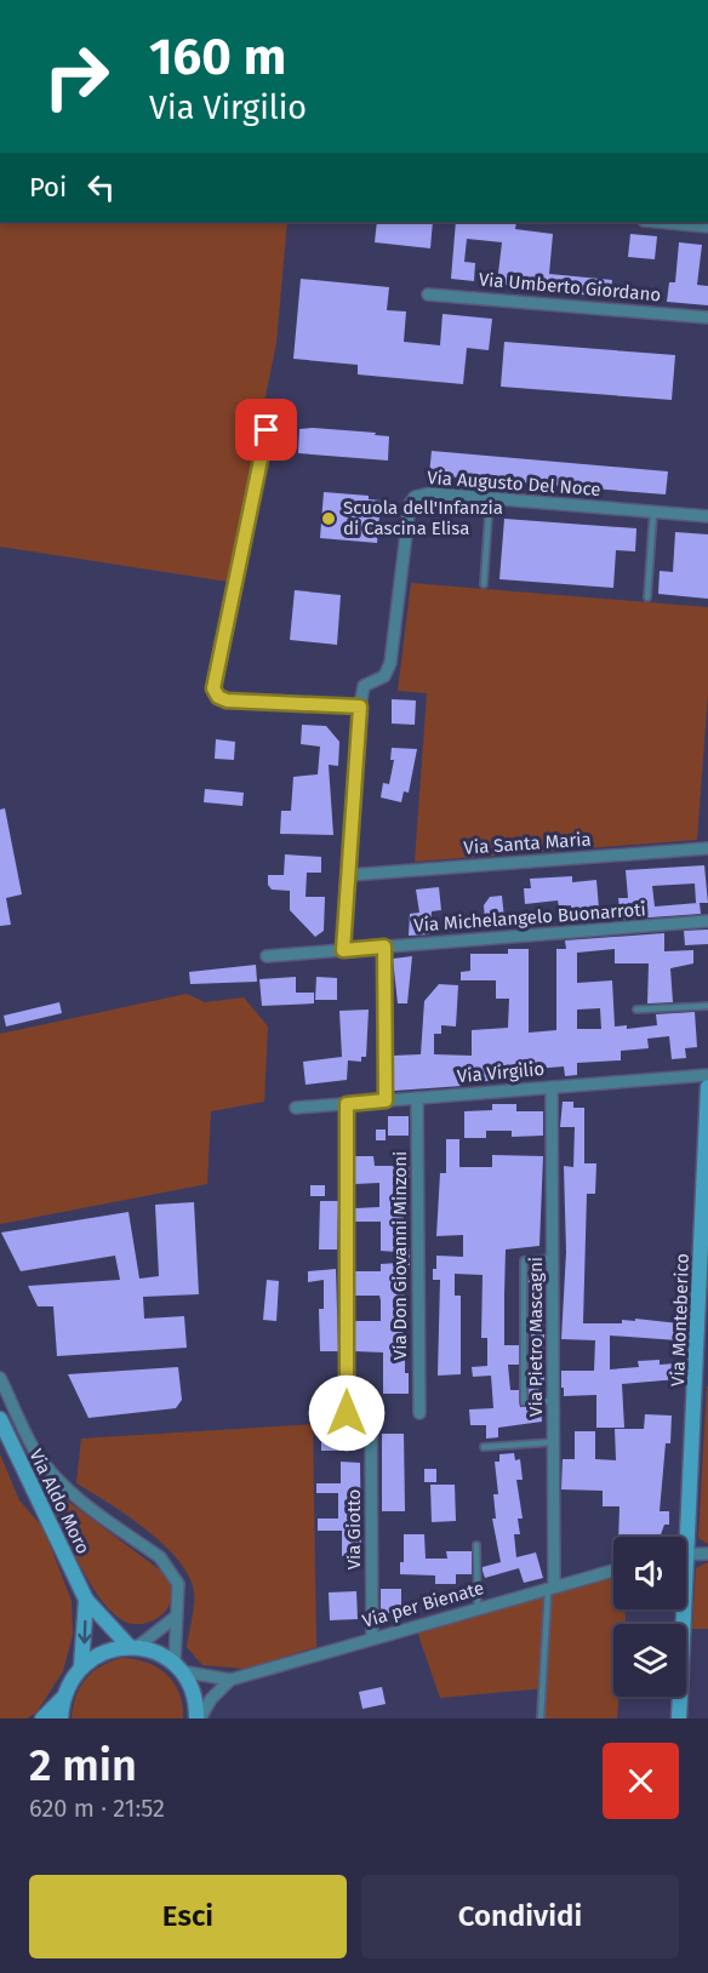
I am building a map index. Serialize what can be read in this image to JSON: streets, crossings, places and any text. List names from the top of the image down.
{
  "streets": {
    "street": [
      "Via Umberto Giordano",
      "Via Augusto Del Noce",
      "Via Santa Maria",
      "Via Michelangelo Buonarroti",
      "Via Virgilio",
      "Via Don Giovanni Minzoni",
      "Via Monteberico",
      "Via Pietro Mascagni",
      "Via Aldo Moro",
      "Via Giotto",
      "Via per Bienate"
    ]
  },
  "crossings": [
    ["Via Virgilio", "Via Don Giovanni Minzoni"],
    ["Via Virgilio", "Via Pietro Mascagni"],
    ["Via Pietro Mascagni", "Via per Bienate"],
    ["Via Giotto", "Via per Bienate"]
  ],
  "places": ["Scuola dell'Infanzia di Cascina Elisa"],
  "page": {
    "turn": ["160 m", "Via Virgilio"],
    "then": "Poi",
    "heading": ["2 min", "620 m · 21:52"],
    "buttons": ["Esci", "Condividi"]
  }
}
